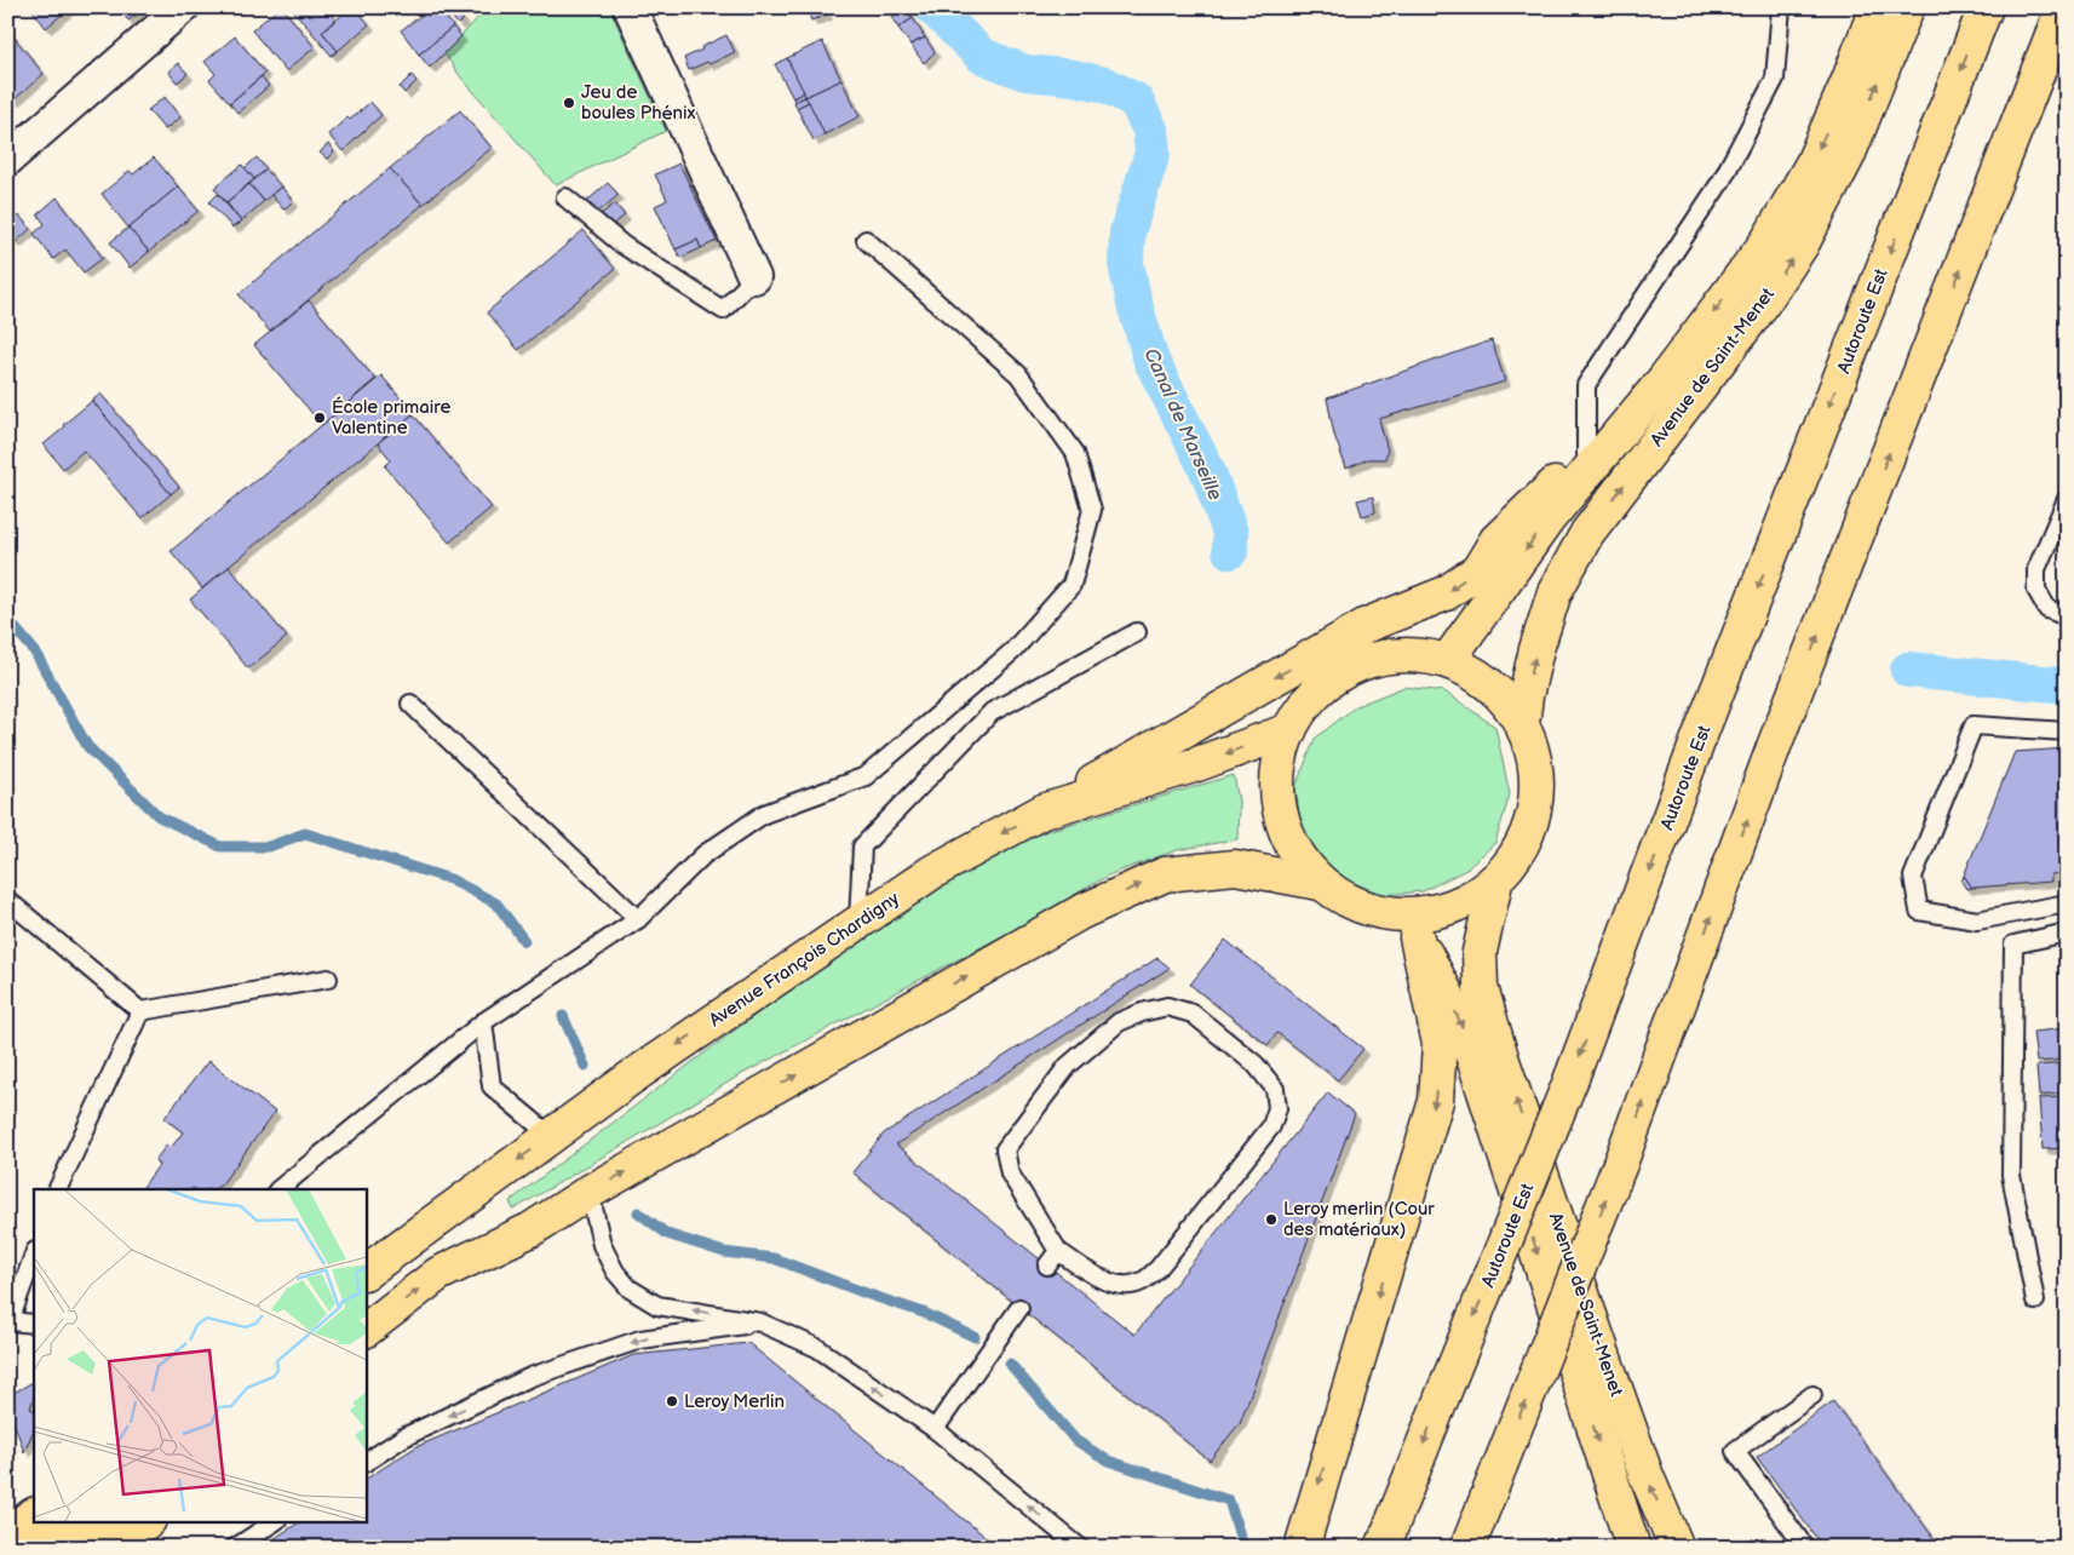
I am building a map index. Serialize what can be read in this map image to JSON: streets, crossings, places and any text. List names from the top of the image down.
{
  "streets": {
    "main road": ["Autoroute Est", "Avenue de Saint-Menet", "Avenue François Chardigny"]
  },
  "water": ["Canal de Marseille"],
  "places": [
    "Jeu de boules Phénix",
    "École primaire Valentine",
    "Leroy merlin (Cour des matériaux)",
    "Leroy Merlin"
  ]
}
